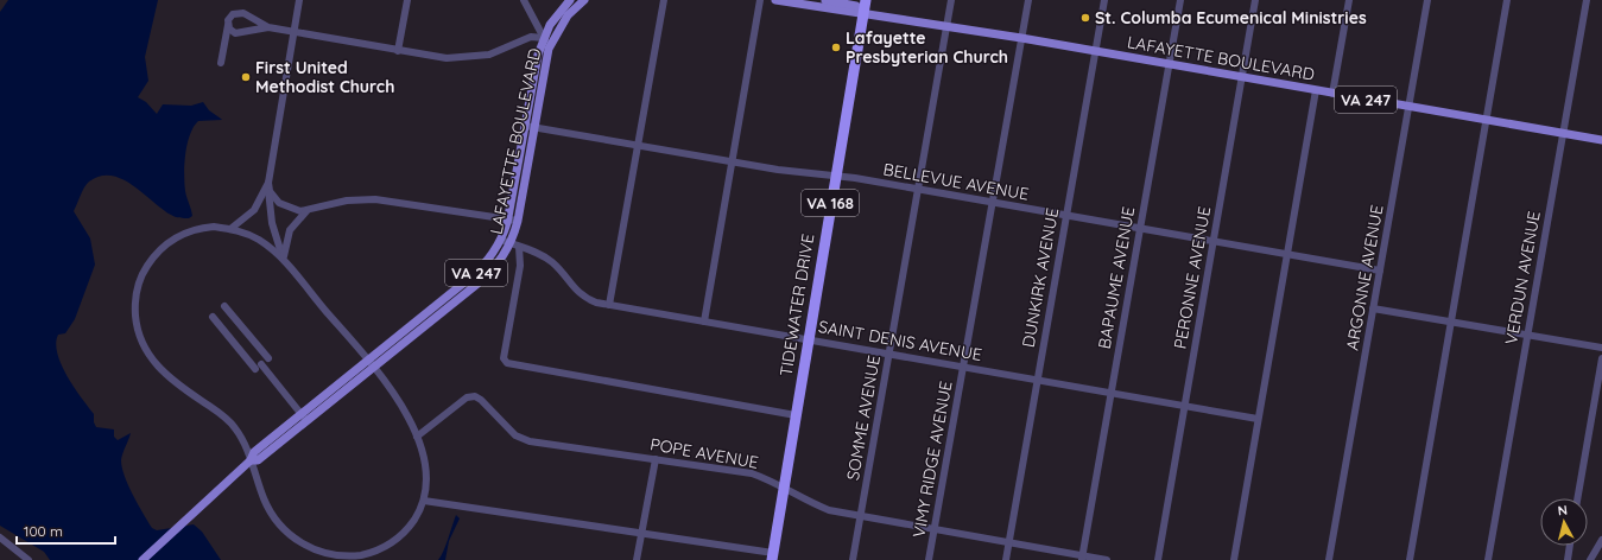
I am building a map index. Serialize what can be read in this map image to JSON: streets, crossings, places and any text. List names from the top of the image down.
{
  "streets": {
    "highway": ["VA 168", "TIDEWATER DRIVE"],
    "main road": ["LAFAYETTE BOULEVARD", "VA 247"],
    "street": [
      "BELLEVUE AVENUE",
      "DUNKIRK AVENUE",
      "BAPAUME AVENUE",
      "PERONNE AVENUE",
      "ARGONNE AVENUE",
      "VERDUN AVENUE",
      "SAINT DENIS AVENUE",
      "SOMME AVENUE",
      "POPE AVENUE",
      "VIMY RIDGE AVENUE"
    ]
  },
  "crossings": [
    ["LAFAYETTE BOULEVARD", "BELLEVUE AVENUE"],
    ["LAFAYETTE BOULEVARD", "DUNKIRK AVENUE"],
    ["LAFAYETTE BOULEVARD", "BAPAUME AVENUE"],
    ["LAFAYETTE BOULEVARD", "PERONNE AVENUE"],
    ["LAFAYETTE BOULEVARD", "ARGONNE AVENUE"],
    ["LAFAYETTE BOULEVARD", "VERDUN AVENUE"],
    ["LAFAYETTE BOULEVARD", "TIDEWATER DRIVE"],
    ["LAFAYETTE BOULEVARD", "SAINT DENIS AVENUE"],
    ["LAFAYETTE BOULEVARD", "SOMME AVENUE"],
    ["LAFAYETTE BOULEVARD", "VIMY RIDGE AVENUE"],
    ["BELLEVUE AVENUE", "DUNKIRK AVENUE"],
    ["BELLEVUE AVENUE", "BAPAUME AVENUE"],
    ["BELLEVUE AVENUE", "PERONNE AVENUE"],
    ["BELLEVUE AVENUE", "ARGONNE AVENUE"],
    ["BELLEVUE AVENUE", "TIDEWATER DRIVE"],
    ["BELLEVUE AVENUE", "SOMME AVENUE"],
    ["BELLEVUE AVENUE", "VIMY RIDGE AVENUE"],
    ["DUNKIRK AVENUE", "SAINT DENIS AVENUE"],
    ["DUNKIRK AVENUE", "POPE AVENUE"],
    ["BAPAUME AVENUE", "SAINT DENIS AVENUE"],
    ["BAPAUME AVENUE", "POPE AVENUE"],
    ["PERONNE AVENUE", "SAINT DENIS AVENUE"],
    ["TIDEWATER DRIVE", "SAINT DENIS AVENUE"],
    ["TIDEWATER DRIVE", "POPE AVENUE"],
    ["SAINT DENIS AVENUE", "SOMME AVENUE"],
    ["SAINT DENIS AVENUE", "VIMY RIDGE AVENUE"],
    ["SOMME AVENUE", "POPE AVENUE"],
    ["POPE AVENUE", "VIMY RIDGE AVENUE"]
  ],
  "places": ["St. Columba Ecumenical Ministries", "Lafayette Presbyterian Church", "First United Methodist Church"],
  "scale_bar": "100 m",
  "north": "top"
}
